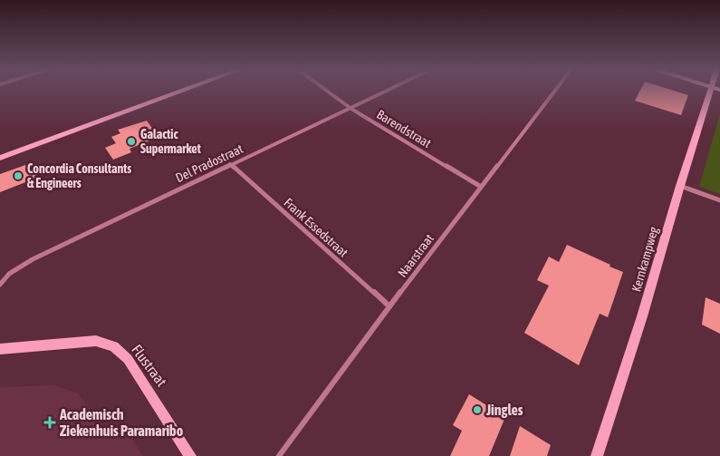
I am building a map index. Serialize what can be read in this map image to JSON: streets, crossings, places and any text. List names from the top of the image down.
{
  "streets": {
    "street": [
      "Barendstraat",
      "Del Pradostraat",
      "Frank Essedstraat",
      "Naarstraat",
      "Kernkampweg",
      "Flustraat"
    ]
  },
  "crossings": [
    ["Barendstraat", "Del Pradostraat"],
    ["Barendstraat", "Naarstraat"],
    ["Del Pradostraat", "Frank Essedstraat"],
    ["Frank Essedstraat", "Naarstraat"]
  ],
  "places": {
    "other": ["Galactic Supermarket", "Concordia Consultants & Engineers", "Jingles"],
    "health": ["Academisch Ziekenhuis Paramaribo"]
  }
}
